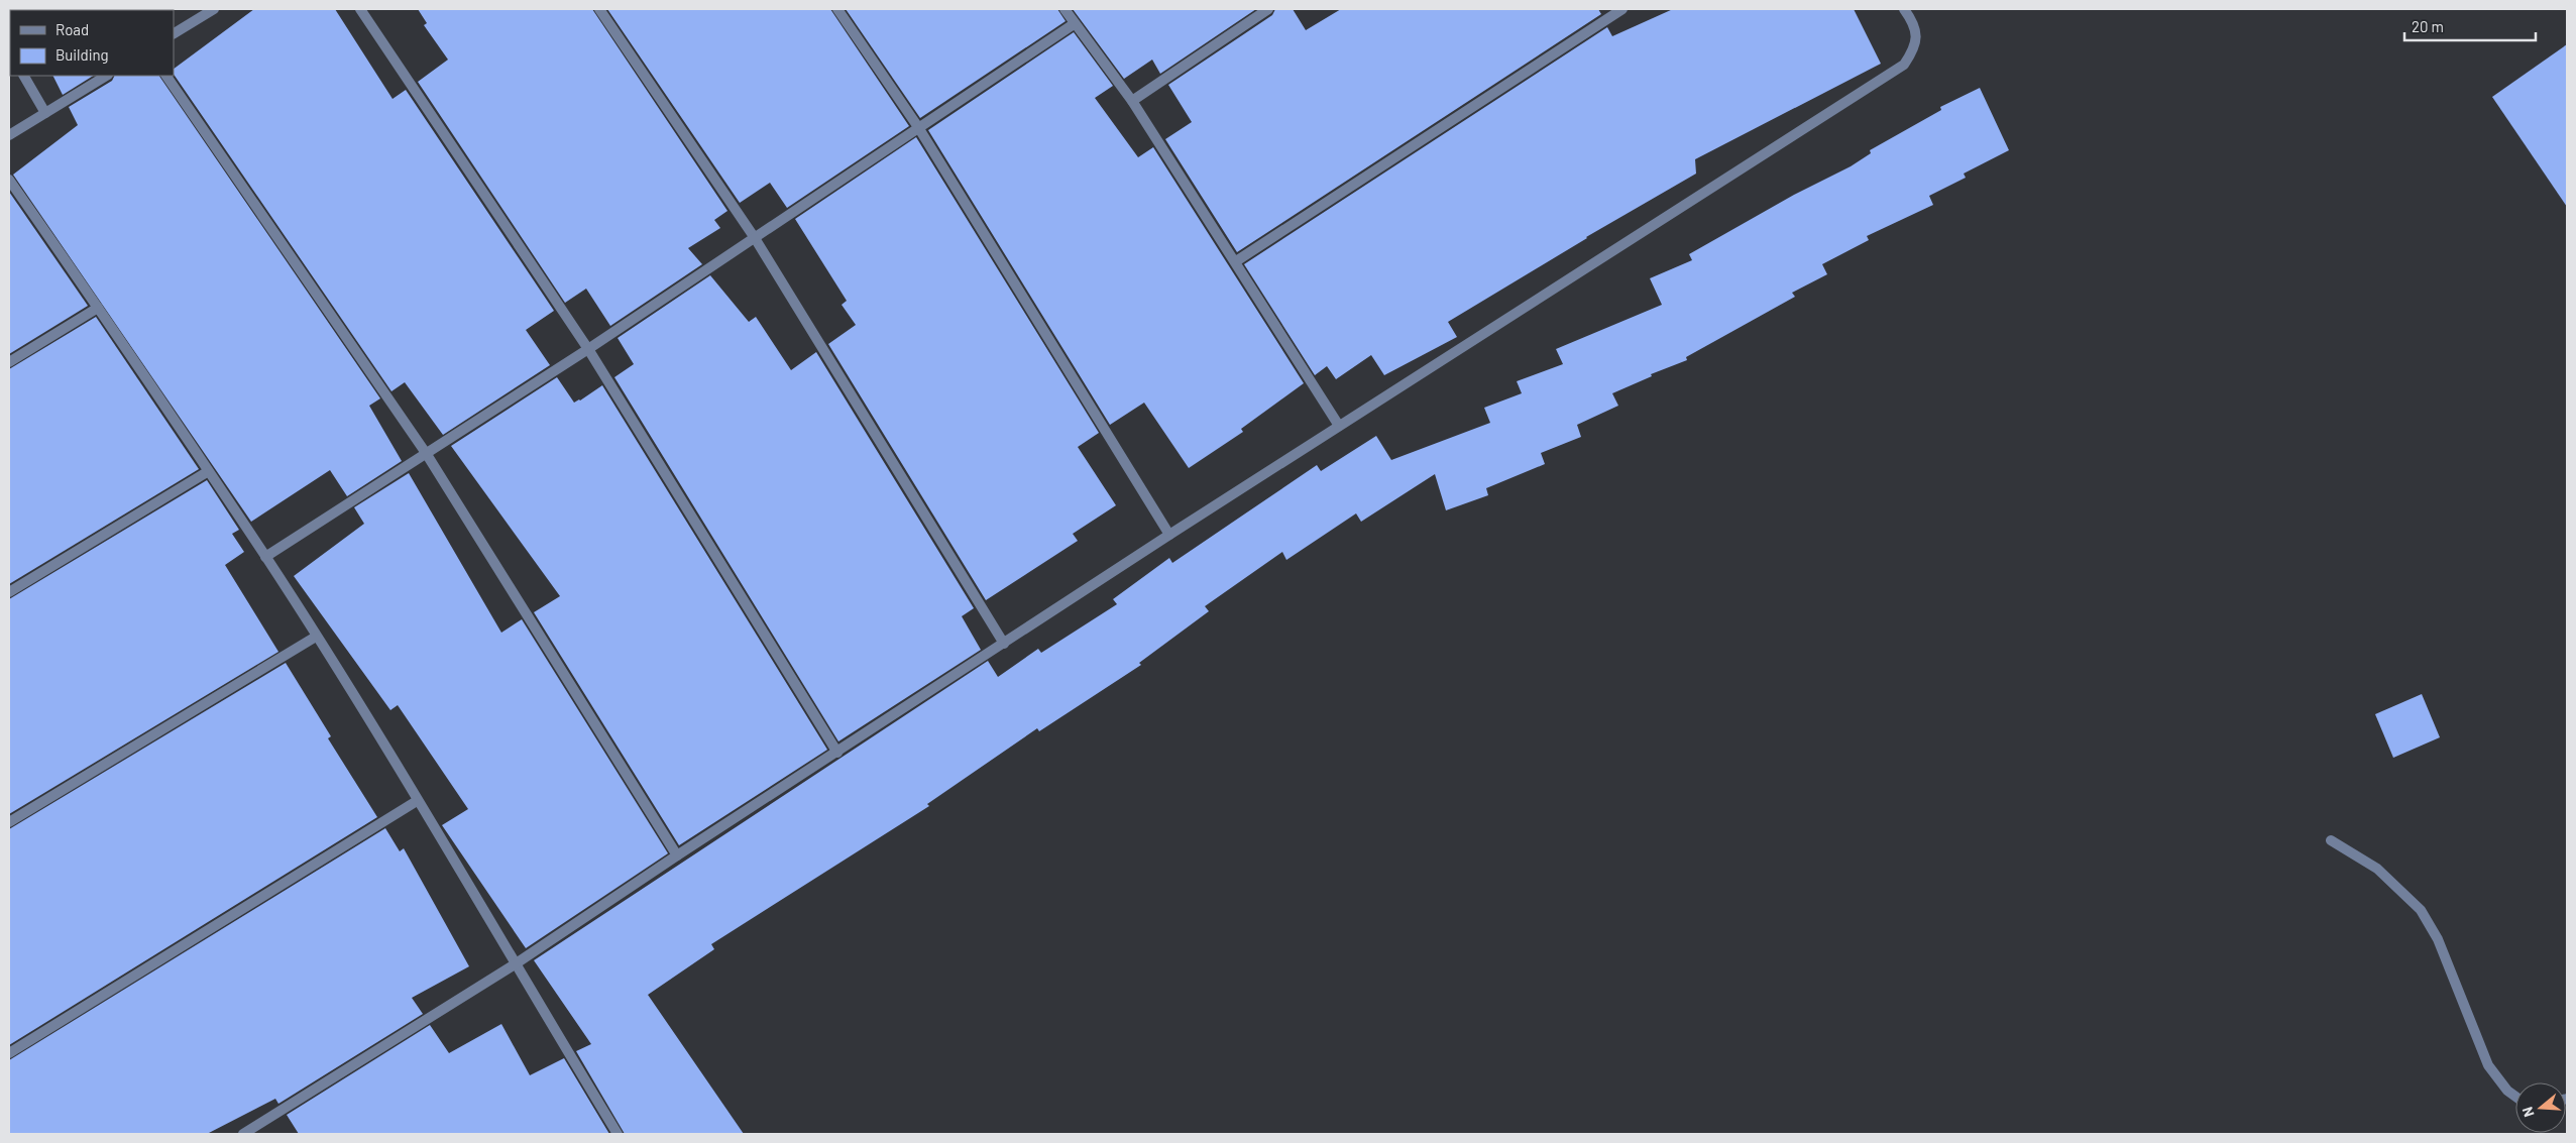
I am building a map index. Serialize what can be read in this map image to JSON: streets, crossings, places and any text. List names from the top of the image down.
{
  "legend": ["Road", "Building"],
  "scale_bar": "20 m",
  "north": "left"
}
